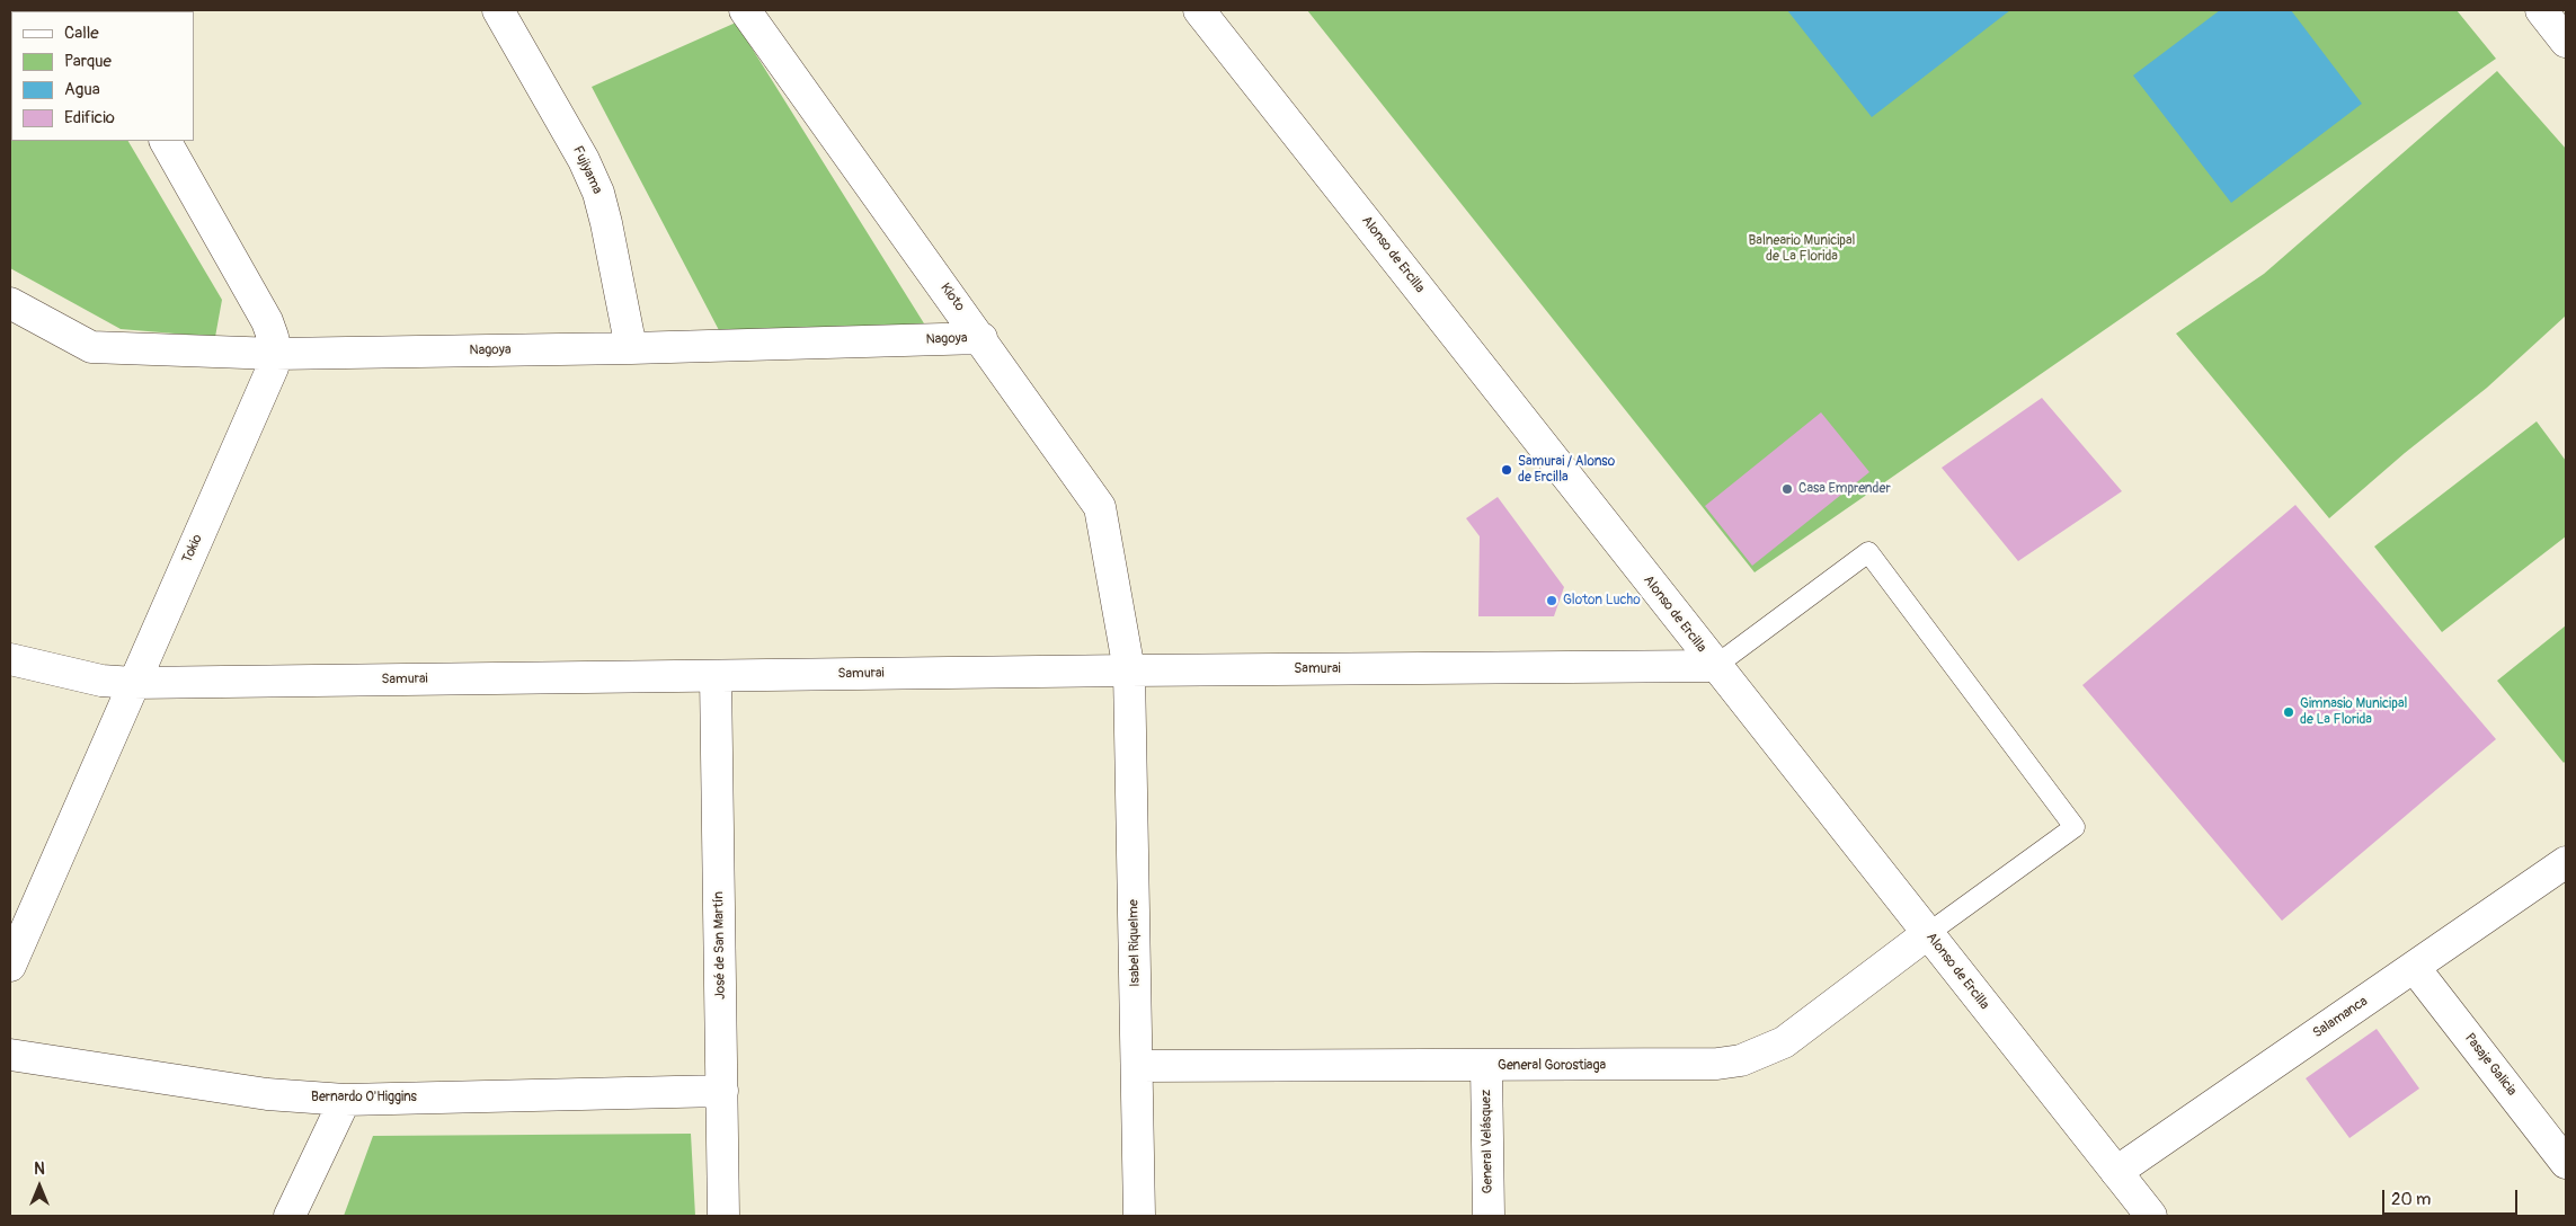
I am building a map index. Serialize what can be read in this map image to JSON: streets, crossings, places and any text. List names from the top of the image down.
{
  "streets": {
    "street": [
      "Fujiyama",
      "Alonso de Ercilla",
      "Kioto",
      "Nagoya",
      "Tokio",
      "Samurai",
      "Isabel Riquelme",
      "José de San Martín",
      "Salamanca",
      "Pasaje Galicia",
      "General Gorostiaga",
      "Bernardo O'Higgins",
      "General Velásquez"
    ]
  },
  "crossings": [
    ["Fujiyama", "Nagoya"],
    ["Alonso de Ercilla", "Samurai"],
    ["Alonso de Ercilla", "Salamanca"],
    ["Alonso de Ercilla", "General Gorostiaga"],
    ["Kioto", "Nagoya"],
    ["Kioto", "Samurai"],
    ["Kioto", "Isabel Riquelme"],
    ["Nagoya", "Tokio"],
    ["Tokio", "Samurai"],
    ["Samurai", "Isabel Riquelme"],
    ["Samurai", "José de San Martín"],
    ["Isabel Riquelme", "General Gorostiaga"],
    ["José de San Martín", "Bernardo O'Higgins"],
    ["Salamanca", "Pasaje Galicia"],
    ["General Gorostiaga", "General Velásquez"]
  ],
  "parks": ["Balneario Municipal de La Florida"],
  "places": [
    "Samurai / Alonso de Ercilla",
    "Casa Emprender",
    "Gloton Lucho",
    "Gimnasio Municipal de La Florida"
  ],
  "legend": [
    "Calle",
    "Parque",
    "Agua",
    "Edificio"
  ],
  "scale_bar": "20 m",
  "north": "top"
}
